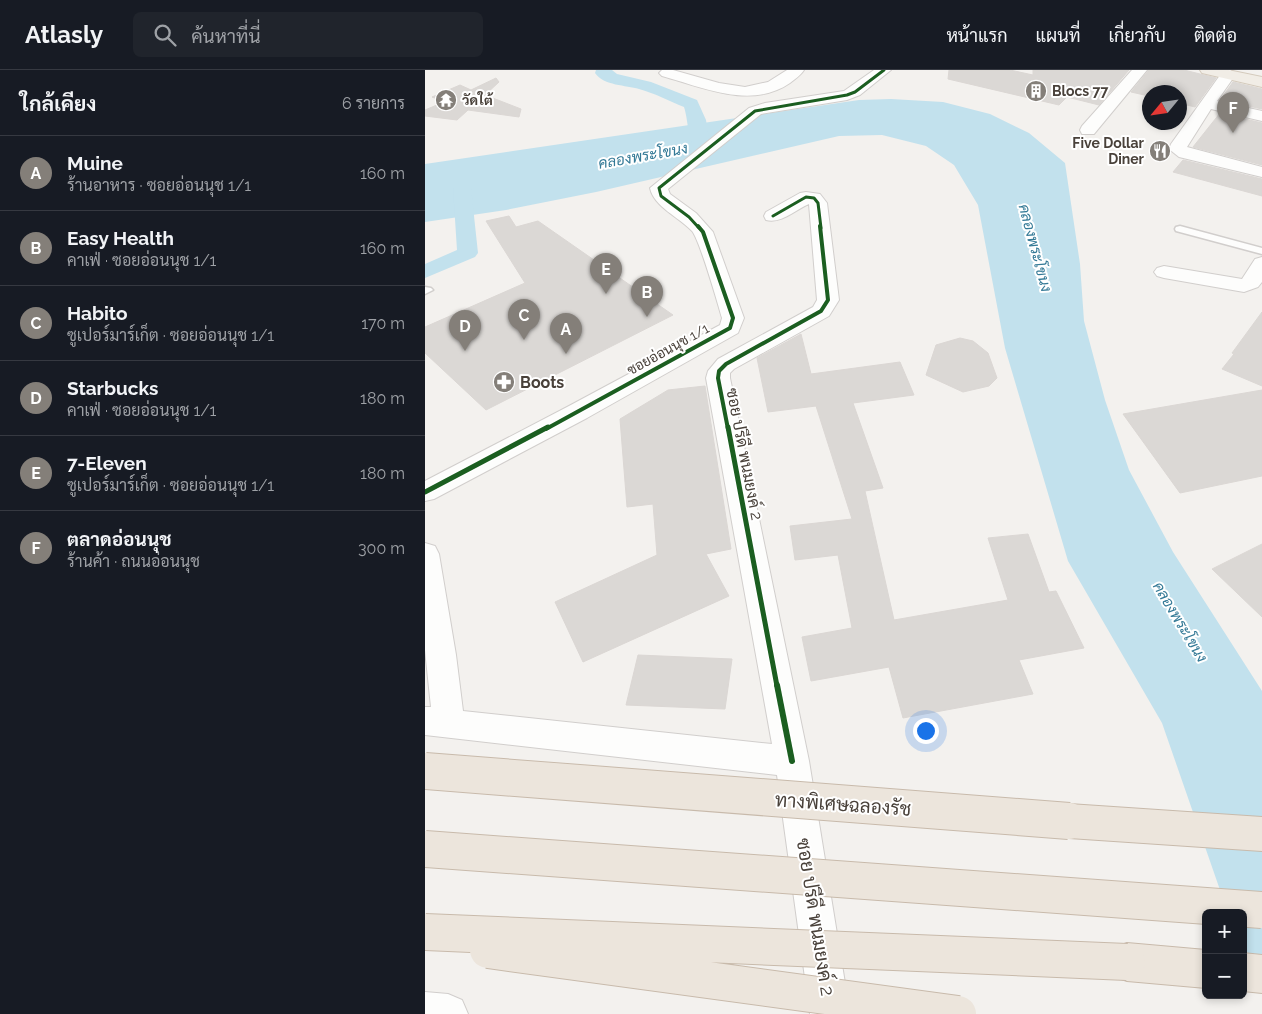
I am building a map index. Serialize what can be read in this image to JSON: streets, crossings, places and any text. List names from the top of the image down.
{
  "streets": {
    "highway": ["ทางพิเศษฉลองรัช"],
    "street": ["ซอยอ่อนนุช 1/1", "ซอย ปรีดี พนมยงค์ 2"]
  },
  "water": ["คลองพระโขนง"],
  "places": {
    "building": ["Blocs 77"],
    "temple": ["วัดใต้"],
    "restaurant": ["Five Dollar Diner"],
    "pharmacy": ["Boots"]
  },
  "north": "bottom left",
  "page": {
    "header": "Atlasly",
    "search": "ค้นหาที่นี่",
    "nav": [
      "หน้าแรก",
      "แผนที่",
      "เกี่ยวกับ",
      "ติดต่อ"
    ],
    "heading": ["ใกล้เคียง", "6 รายการ"],
    "pins": [
      "F",
      "E",
      "B",
      "C",
      "D",
      "A"
    ],
    "list": [
      {
        "mark": "A",
        "name": "Muine",
        "note": "ร้านอาหาร · ซอยอ่อนนุช 1/1",
        "value": "160 m"
      },
      {
        "mark": "B",
        "name": "Easy Health",
        "note": "คาเฟ่ · ซอยอ่อนนุช 1/1",
        "value": "160 m"
      },
      {
        "mark": "C",
        "name": "Habito",
        "note": "ซูเปอร์มาร์เก็ต · ซอยอ่อนนุช 1/1",
        "value": "170 m"
      },
      {
        "mark": "D",
        "name": "Starbucks",
        "note": "คาเฟ่ · ซอยอ่อนนุช 1/1",
        "value": "180 m"
      },
      {
        "mark": "E",
        "name": "7-Eleven",
        "note": "ซูเปอร์มาร์เก็ต · ซอยอ่อนนุช 1/1",
        "value": "180 m"
      },
      {
        "mark": "F",
        "name": "ตลาดอ่อนนุช",
        "note": "ร้านค้า · ถนนอ่อนนุช",
        "value": "300 m"
      }
    ],
    "map_buttons": ["+", "−"]
  }
}
